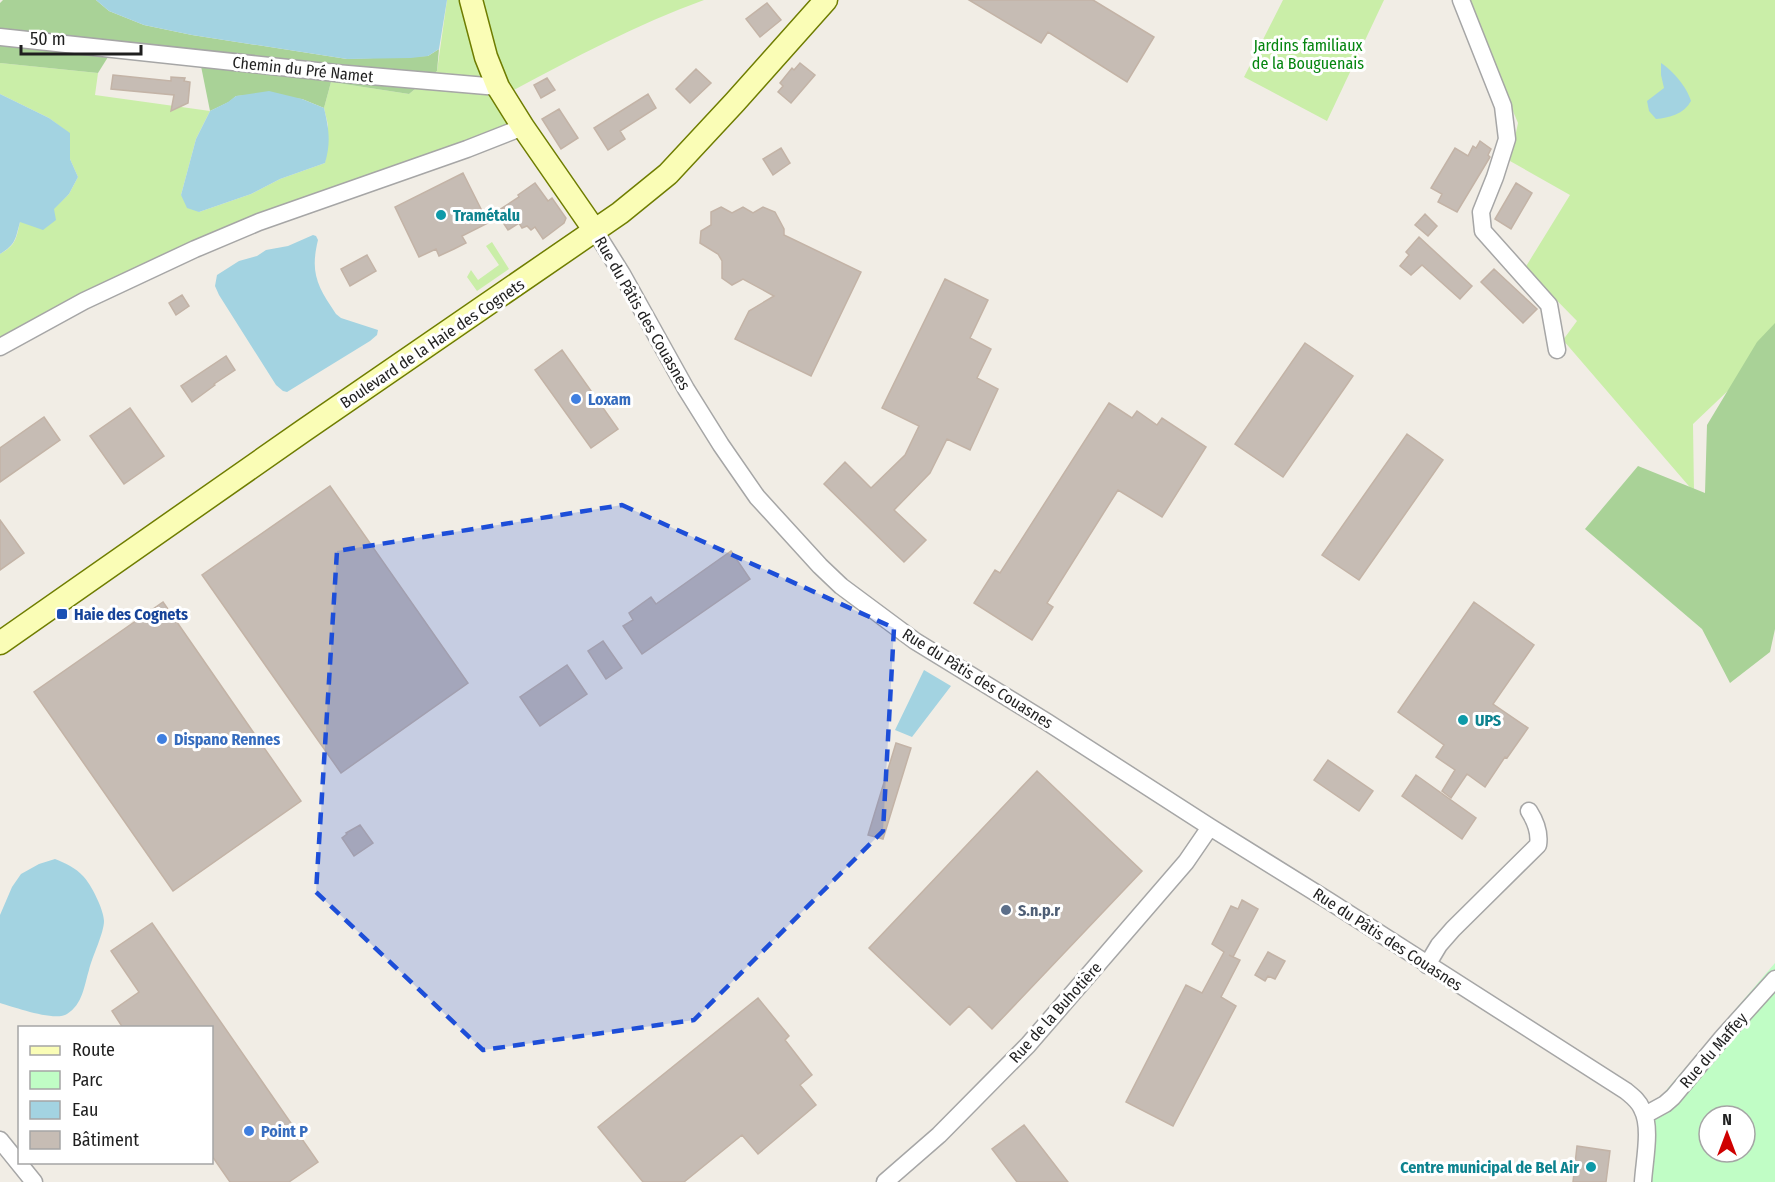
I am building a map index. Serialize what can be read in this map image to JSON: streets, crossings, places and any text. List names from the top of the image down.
{
  "streets": {
    "main road": ["Rue du Pâtis des Couasnes", "Boulevard de la Haie des Cognets"],
    "street": ["Chemin du Pré Namet", "Rue de la Buhotière", "Rue du Maffey"]
  },
  "crossings": [
    ["Chemin du Pré Namet", "Rue du Pâtis des Couasnes"],
    ["Rue du Pâtis des Couasnes", "Boulevard de la Haie des Cognets"],
    ["Rue du Pâtis des Couasnes", "Rue de la Buhotière"],
    ["Rue du Pâtis des Couasnes", "Rue du Maffey"]
  ],
  "parks": ["Jardins familiaux de la Bouguenais"],
  "places": {
    "other": [
      "Tramétalu",
      "Loxam",
      "UPS",
      "Dispano Rennes",
      "S.n.p.r",
      "Point P",
      "Centre municipal de Bel Air"
    ],
    "transit": ["Haie des Cognets"]
  },
  "legend": [
    "Route",
    "Parc",
    "Eau",
    "Bâtiment"
  ],
  "scale_bar": "50 m",
  "north": "top"
}
